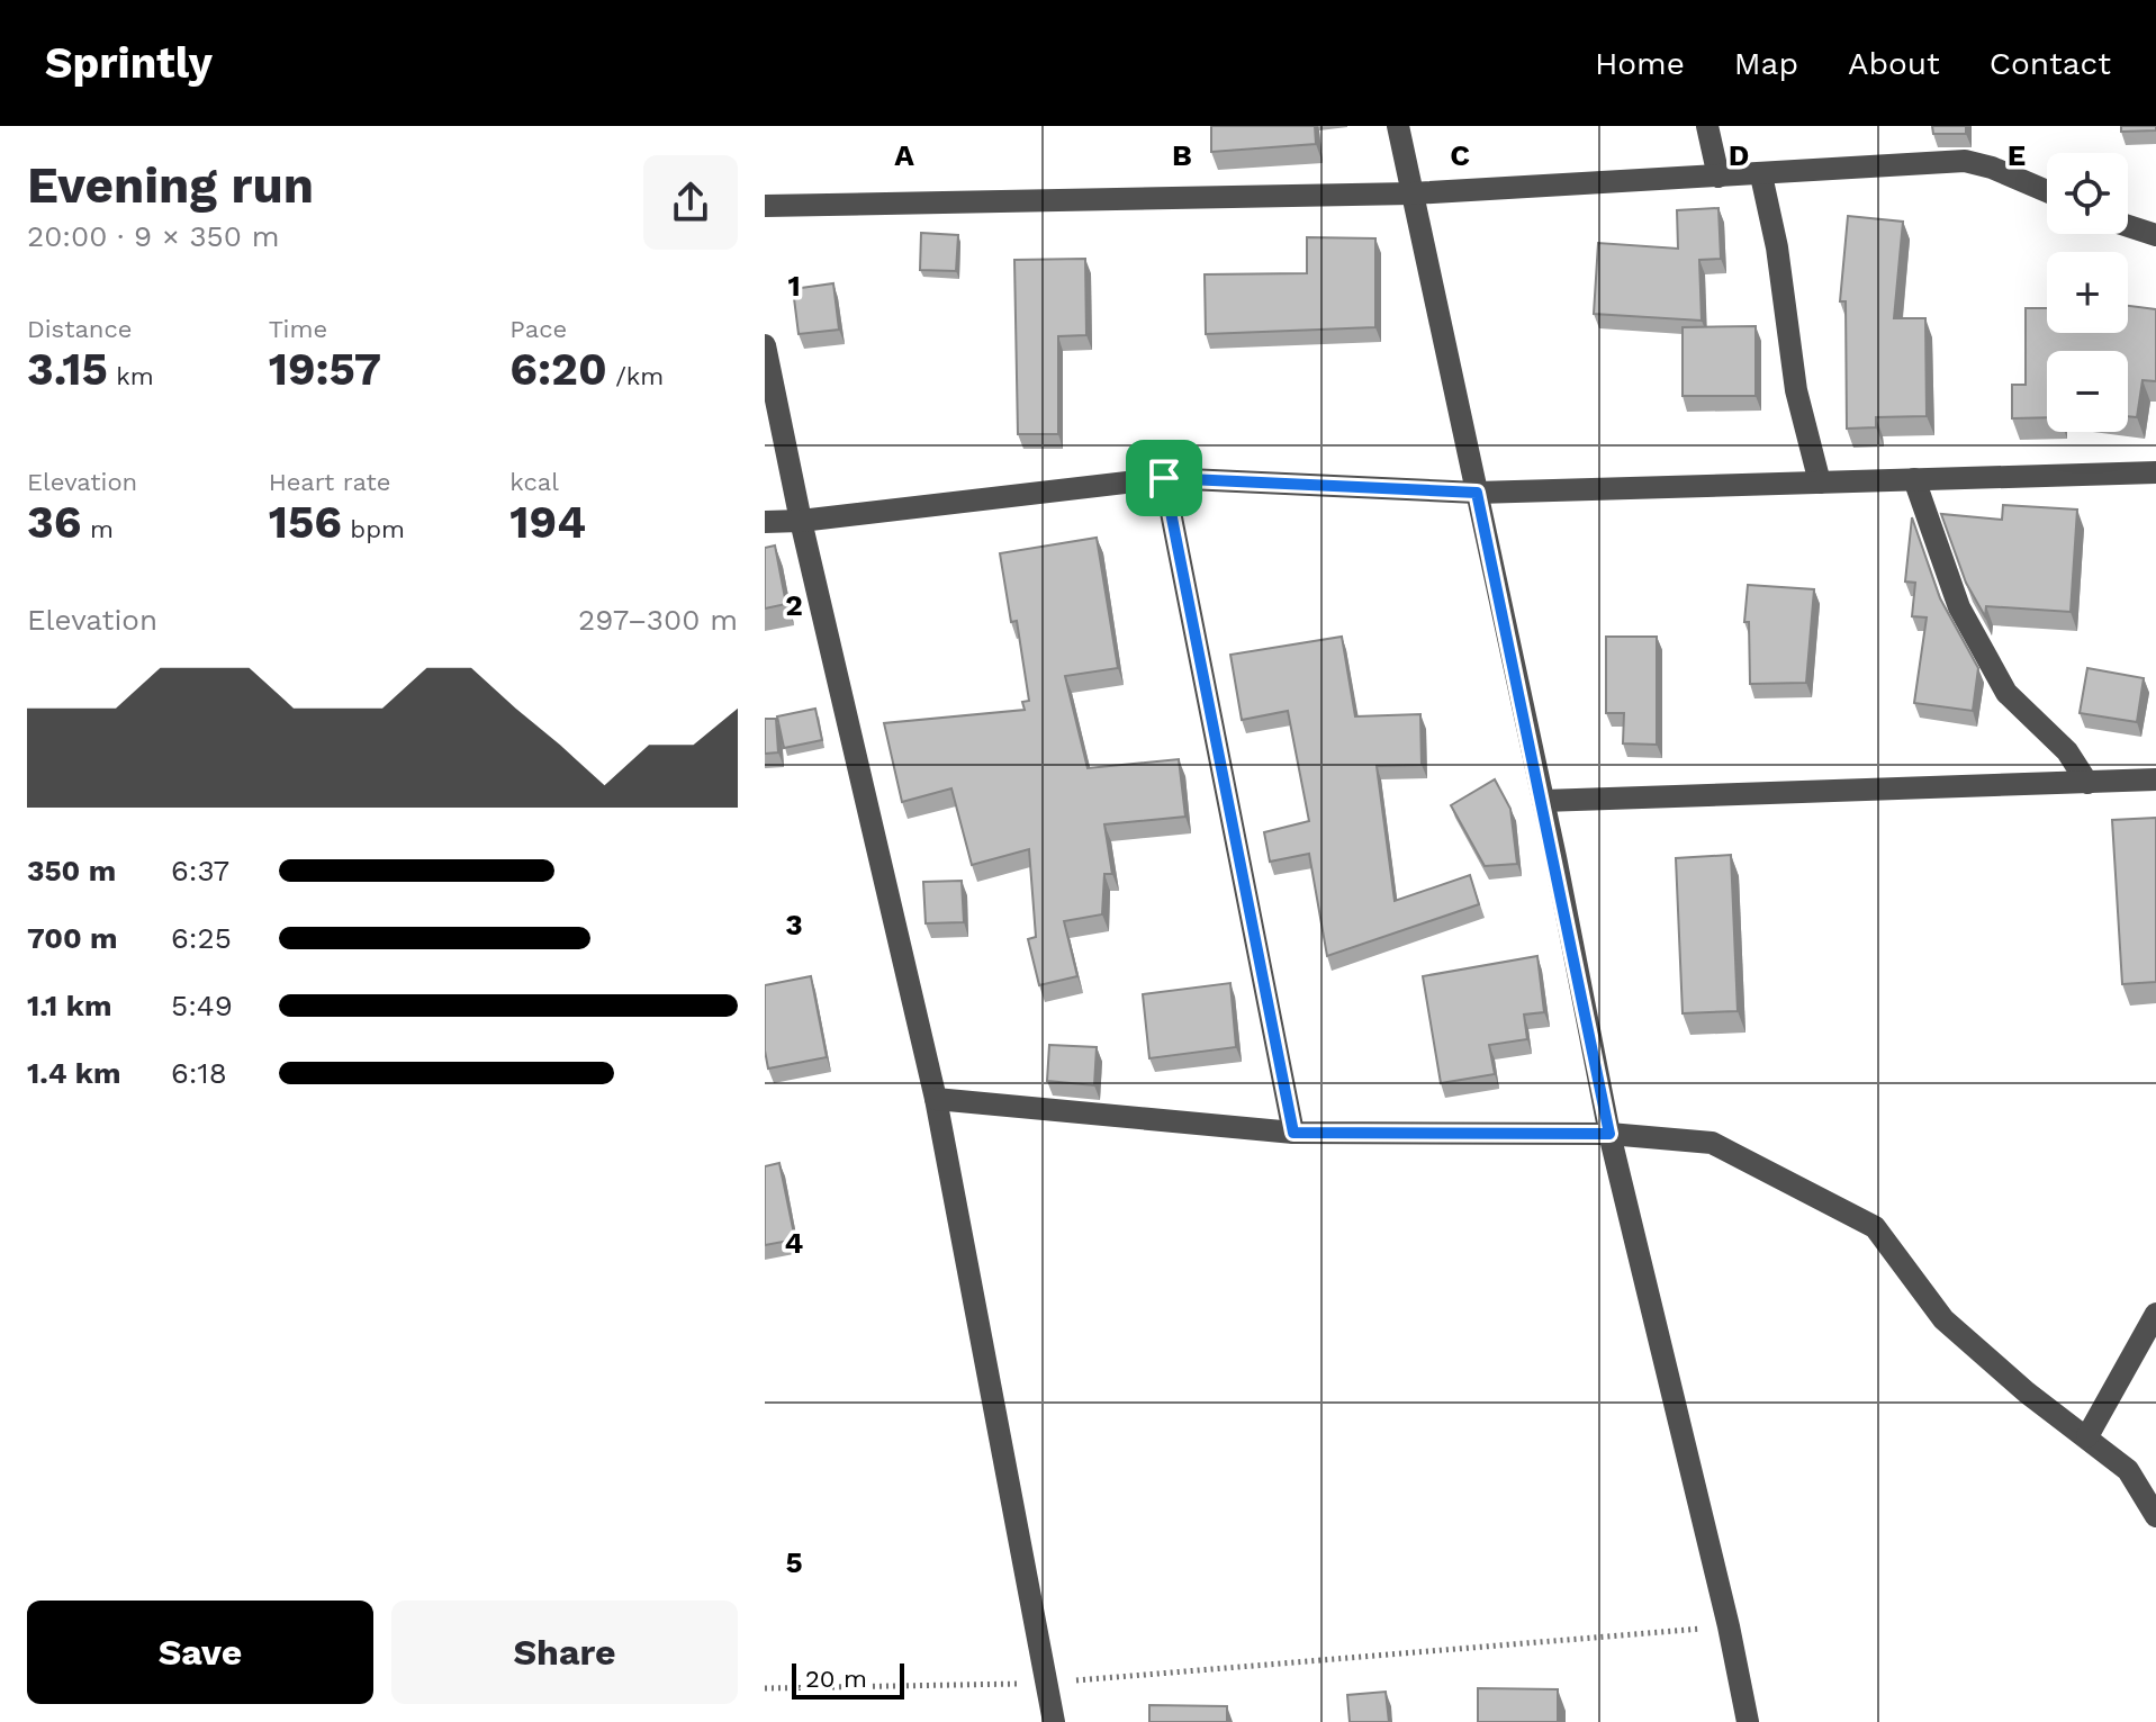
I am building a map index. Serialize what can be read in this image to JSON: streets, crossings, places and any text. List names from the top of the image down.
{
  "scale_bar": "20 m",
  "page": {
    "header": "Sprintly",
    "nav": [
      "Home",
      "Map",
      "About",
      "Contact"
    ],
    "heading": ["Evening run", "20:00 · 9 × 350 m"],
    "map_buttons": ["+", "−"],
    "stats": [
      ["Distance", "3.15 km"],
      ["Time", "19:57"],
      ["Pace", "6:20 /km"],
      ["Elevation", "36 m"],
      ["Heart rate", "156 bpm"],
      ["kcal", "194"]
    ],
    "chart": ["Elevation", "297–300 m"],
    "list": [
      {
        "name": "350 m",
        "note": "6:37"
      },
      {
        "name": "700 m",
        "note": "6:25"
      },
      {
        "name": "1.1 km",
        "note": "5:49"
      },
      {
        "name": "1.4 km",
        "note": "6:18"
      }
    ],
    "buttons": ["Save", "Share"],
    "scale": "20 m"
  },
  "grid": {
    "columns": [
      "A",
      "B",
      "C",
      "D",
      "E"
    ],
    "rows": [
      "1",
      "2",
      "3",
      "4",
      "5"
    ]
  }
}
